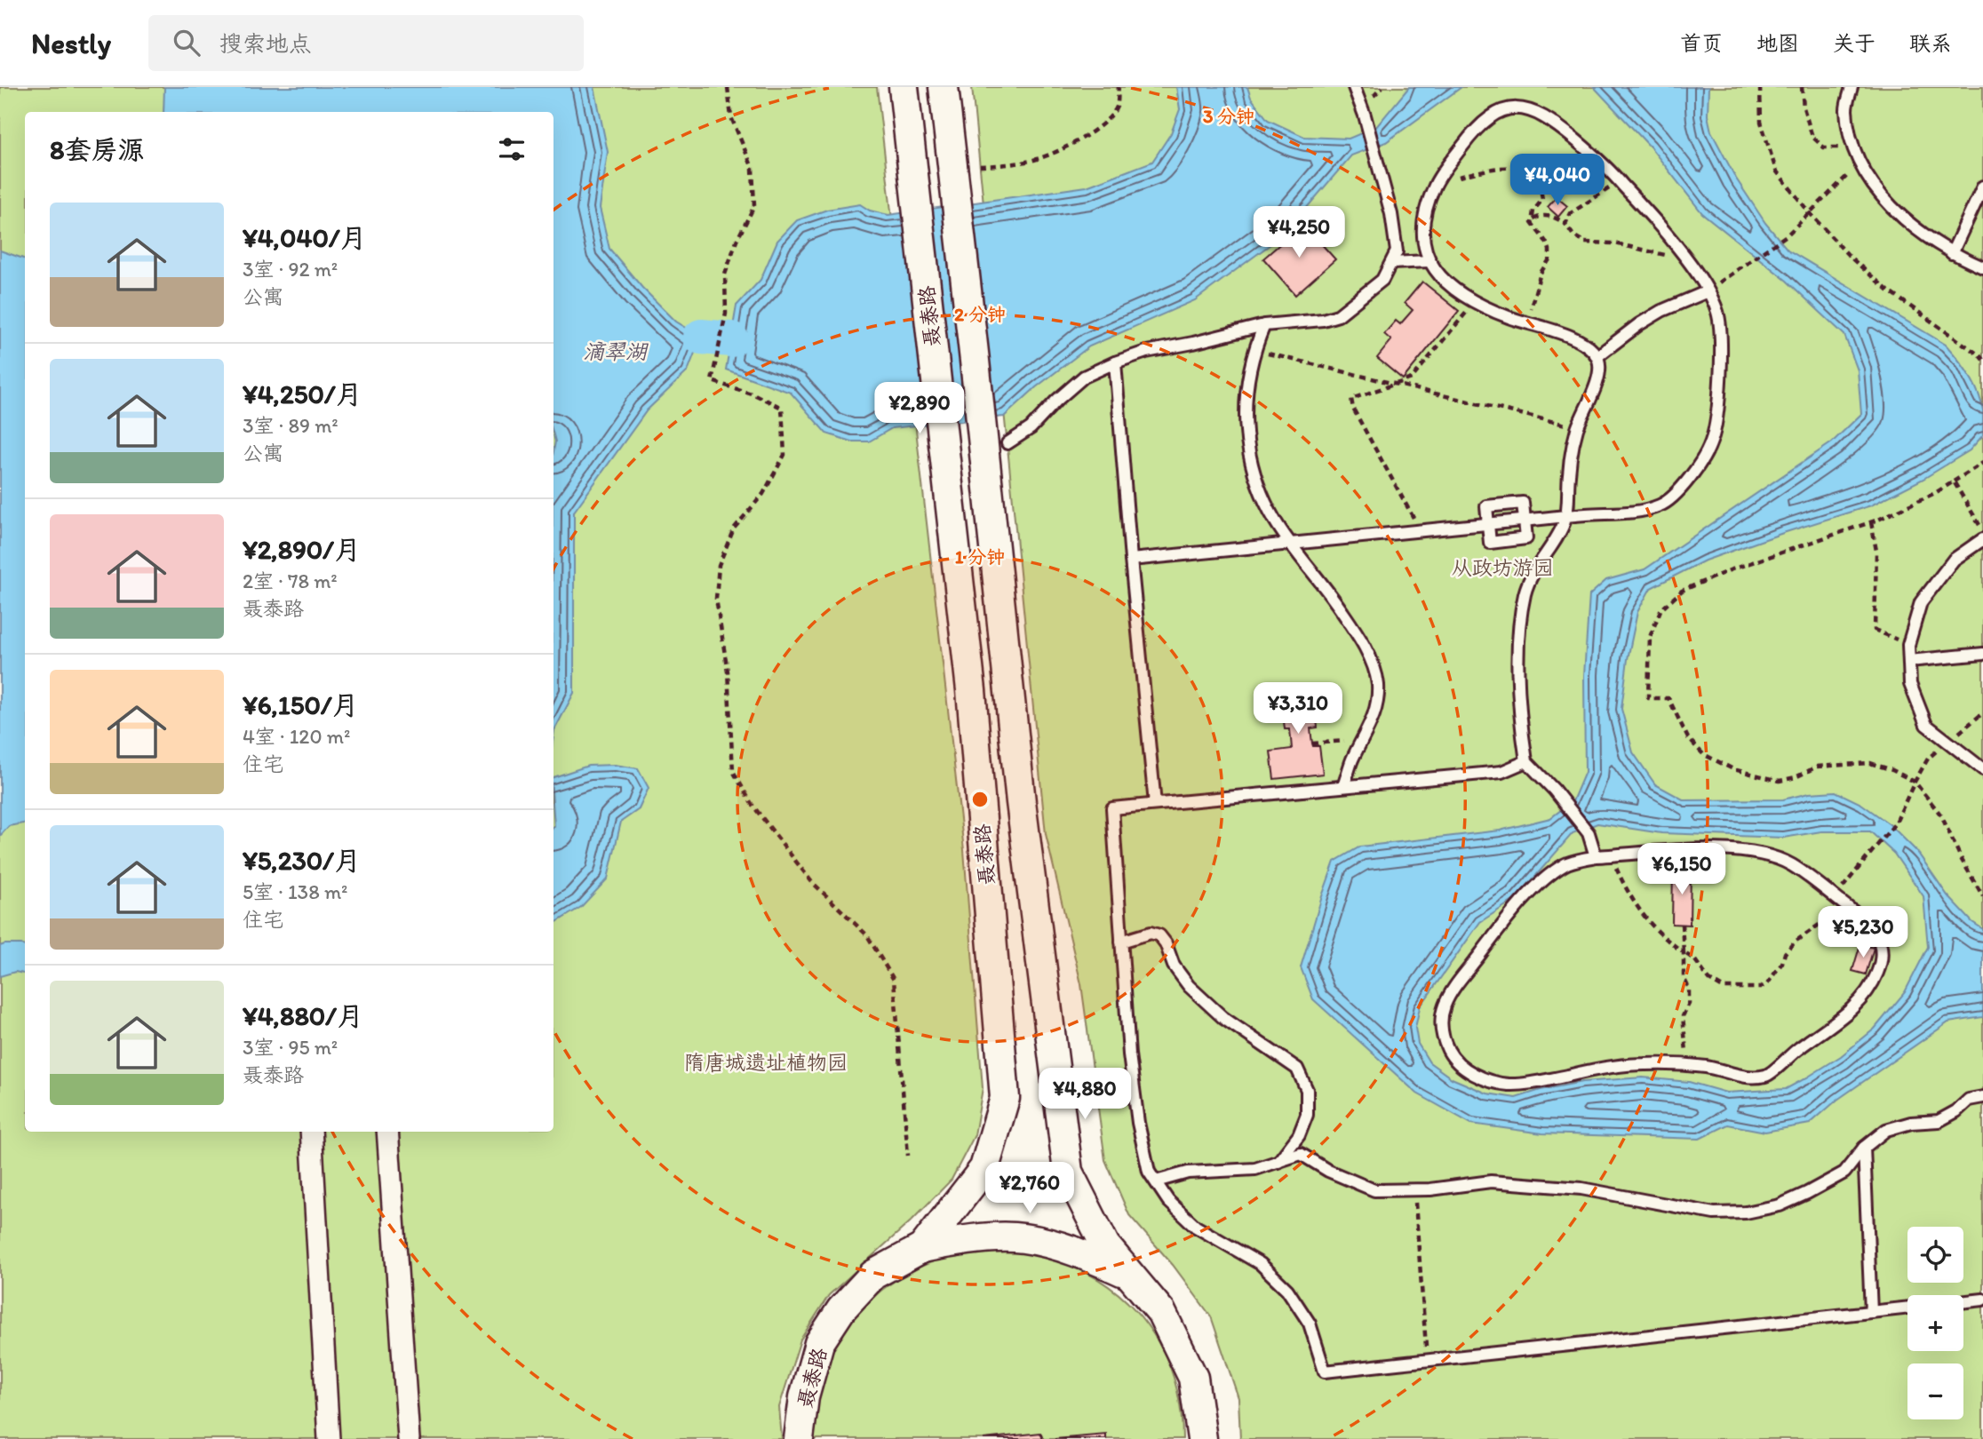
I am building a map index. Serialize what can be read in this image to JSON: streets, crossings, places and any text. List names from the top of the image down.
{
  "streets": {
    "main road": ["聂泰路"]
  },
  "water": ["滴翠湖"],
  "parks": ["从政坊游园", "隋唐城遗址植物园"],
  "page": {
    "header": "Nestly",
    "search": "搜索地点",
    "nav": [
      "首页",
      "地图",
      "关于",
      "联系"
    ],
    "heading": "8套房源",
    "price": [
      "¥4,040",
      "¥4,250",
      "¥2,890",
      "¥3,310",
      "¥6,150",
      "¥5,230",
      "¥4,880",
      "¥2,760"
    ],
    "list": [
      {
        "name": "¥4,040/月",
        "note": "3室 · 92 m² · 公寓"
      },
      {
        "name": "¥4,250/月",
        "note": "3室 · 89 m² · 公寓"
      },
      {
        "name": "¥2,890/月",
        "note": "2室 · 78 m² · 聂泰路"
      },
      {
        "name": "¥6,150/月",
        "note": "4室 · 120 m² · 住宅"
      },
      {
        "name": "¥5,230/月",
        "note": "5室 · 138 m² · 住宅"
      },
      {
        "name": "¥4,880/月",
        "note": "3室 · 95 m² · 聂泰路"
      }
    ],
    "map_buttons": ["+", "−"]
  },
  "rings": ["3 分钟", "2 分钟", "1 分钟"]
}
